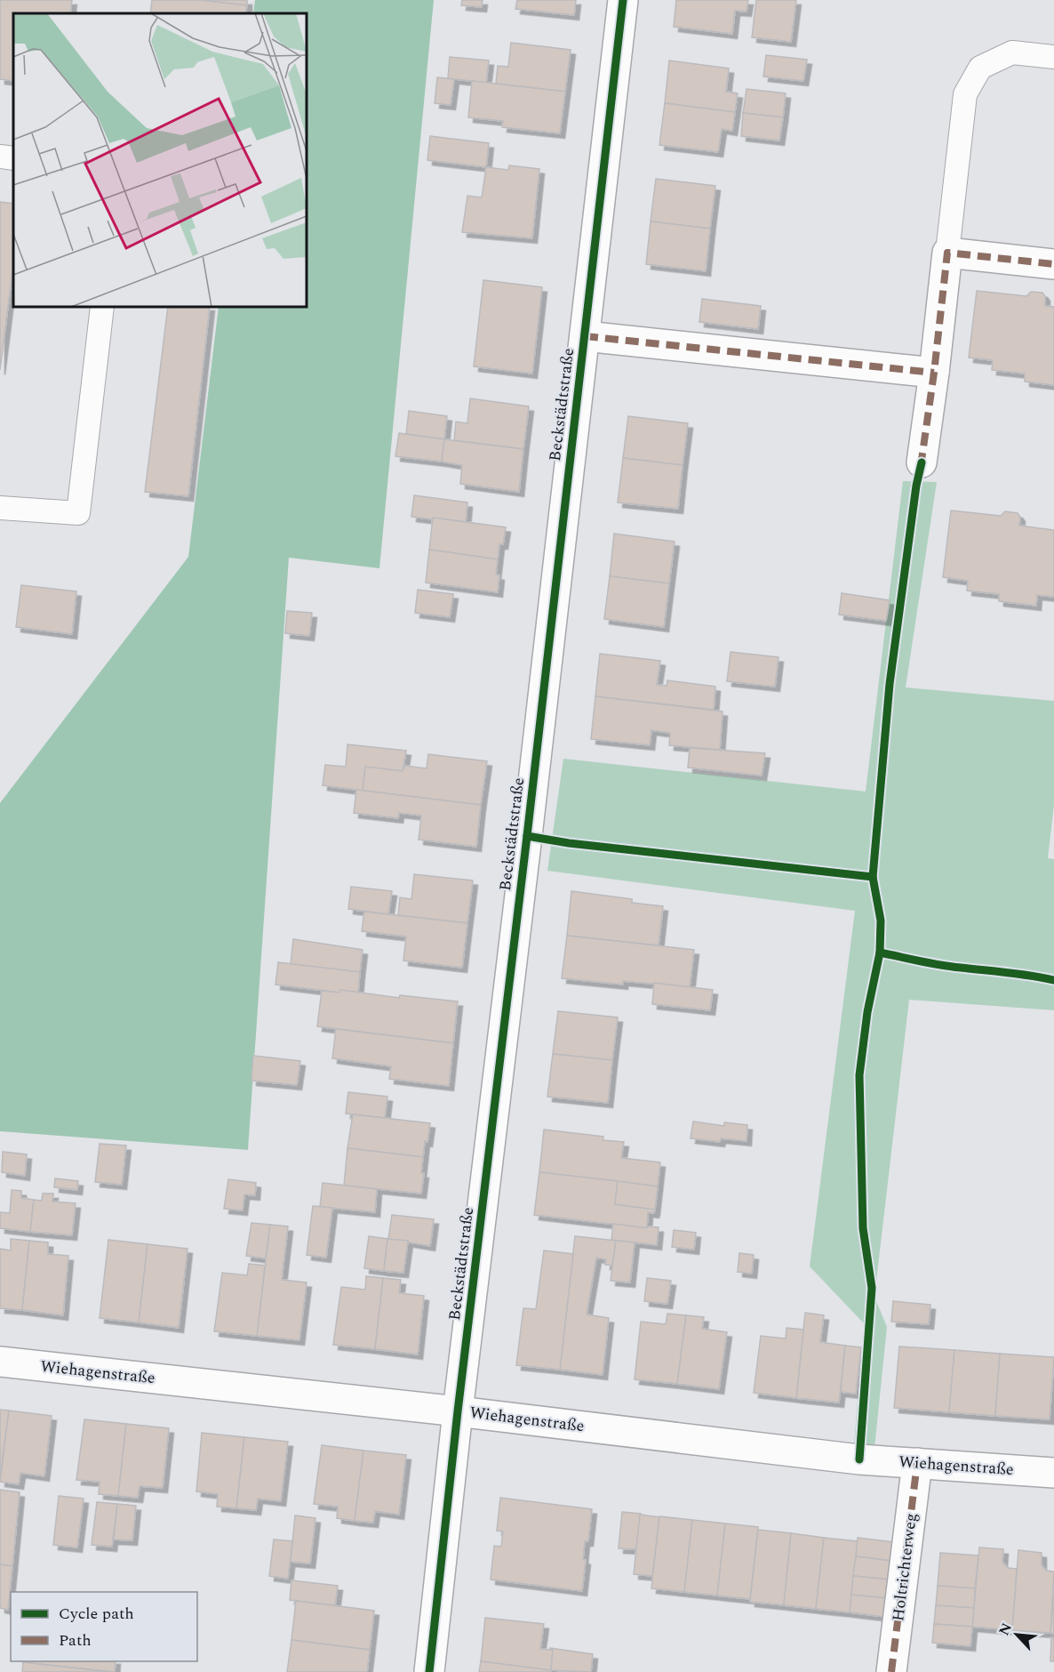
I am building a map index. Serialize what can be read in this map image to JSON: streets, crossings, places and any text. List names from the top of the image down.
{
  "streets": {
    "street": ["Beckstädtstraße", "Wiehagenstraße", "Holtrichterweg"]
  },
  "crossings": [
    ["Beckstädtstraße", "Wiehagenstraße"],
    ["Wiehagenstraße", "Holtrichterweg"]
  ],
  "legend": ["Cycle path", "Path"],
  "north": "top left"
}
